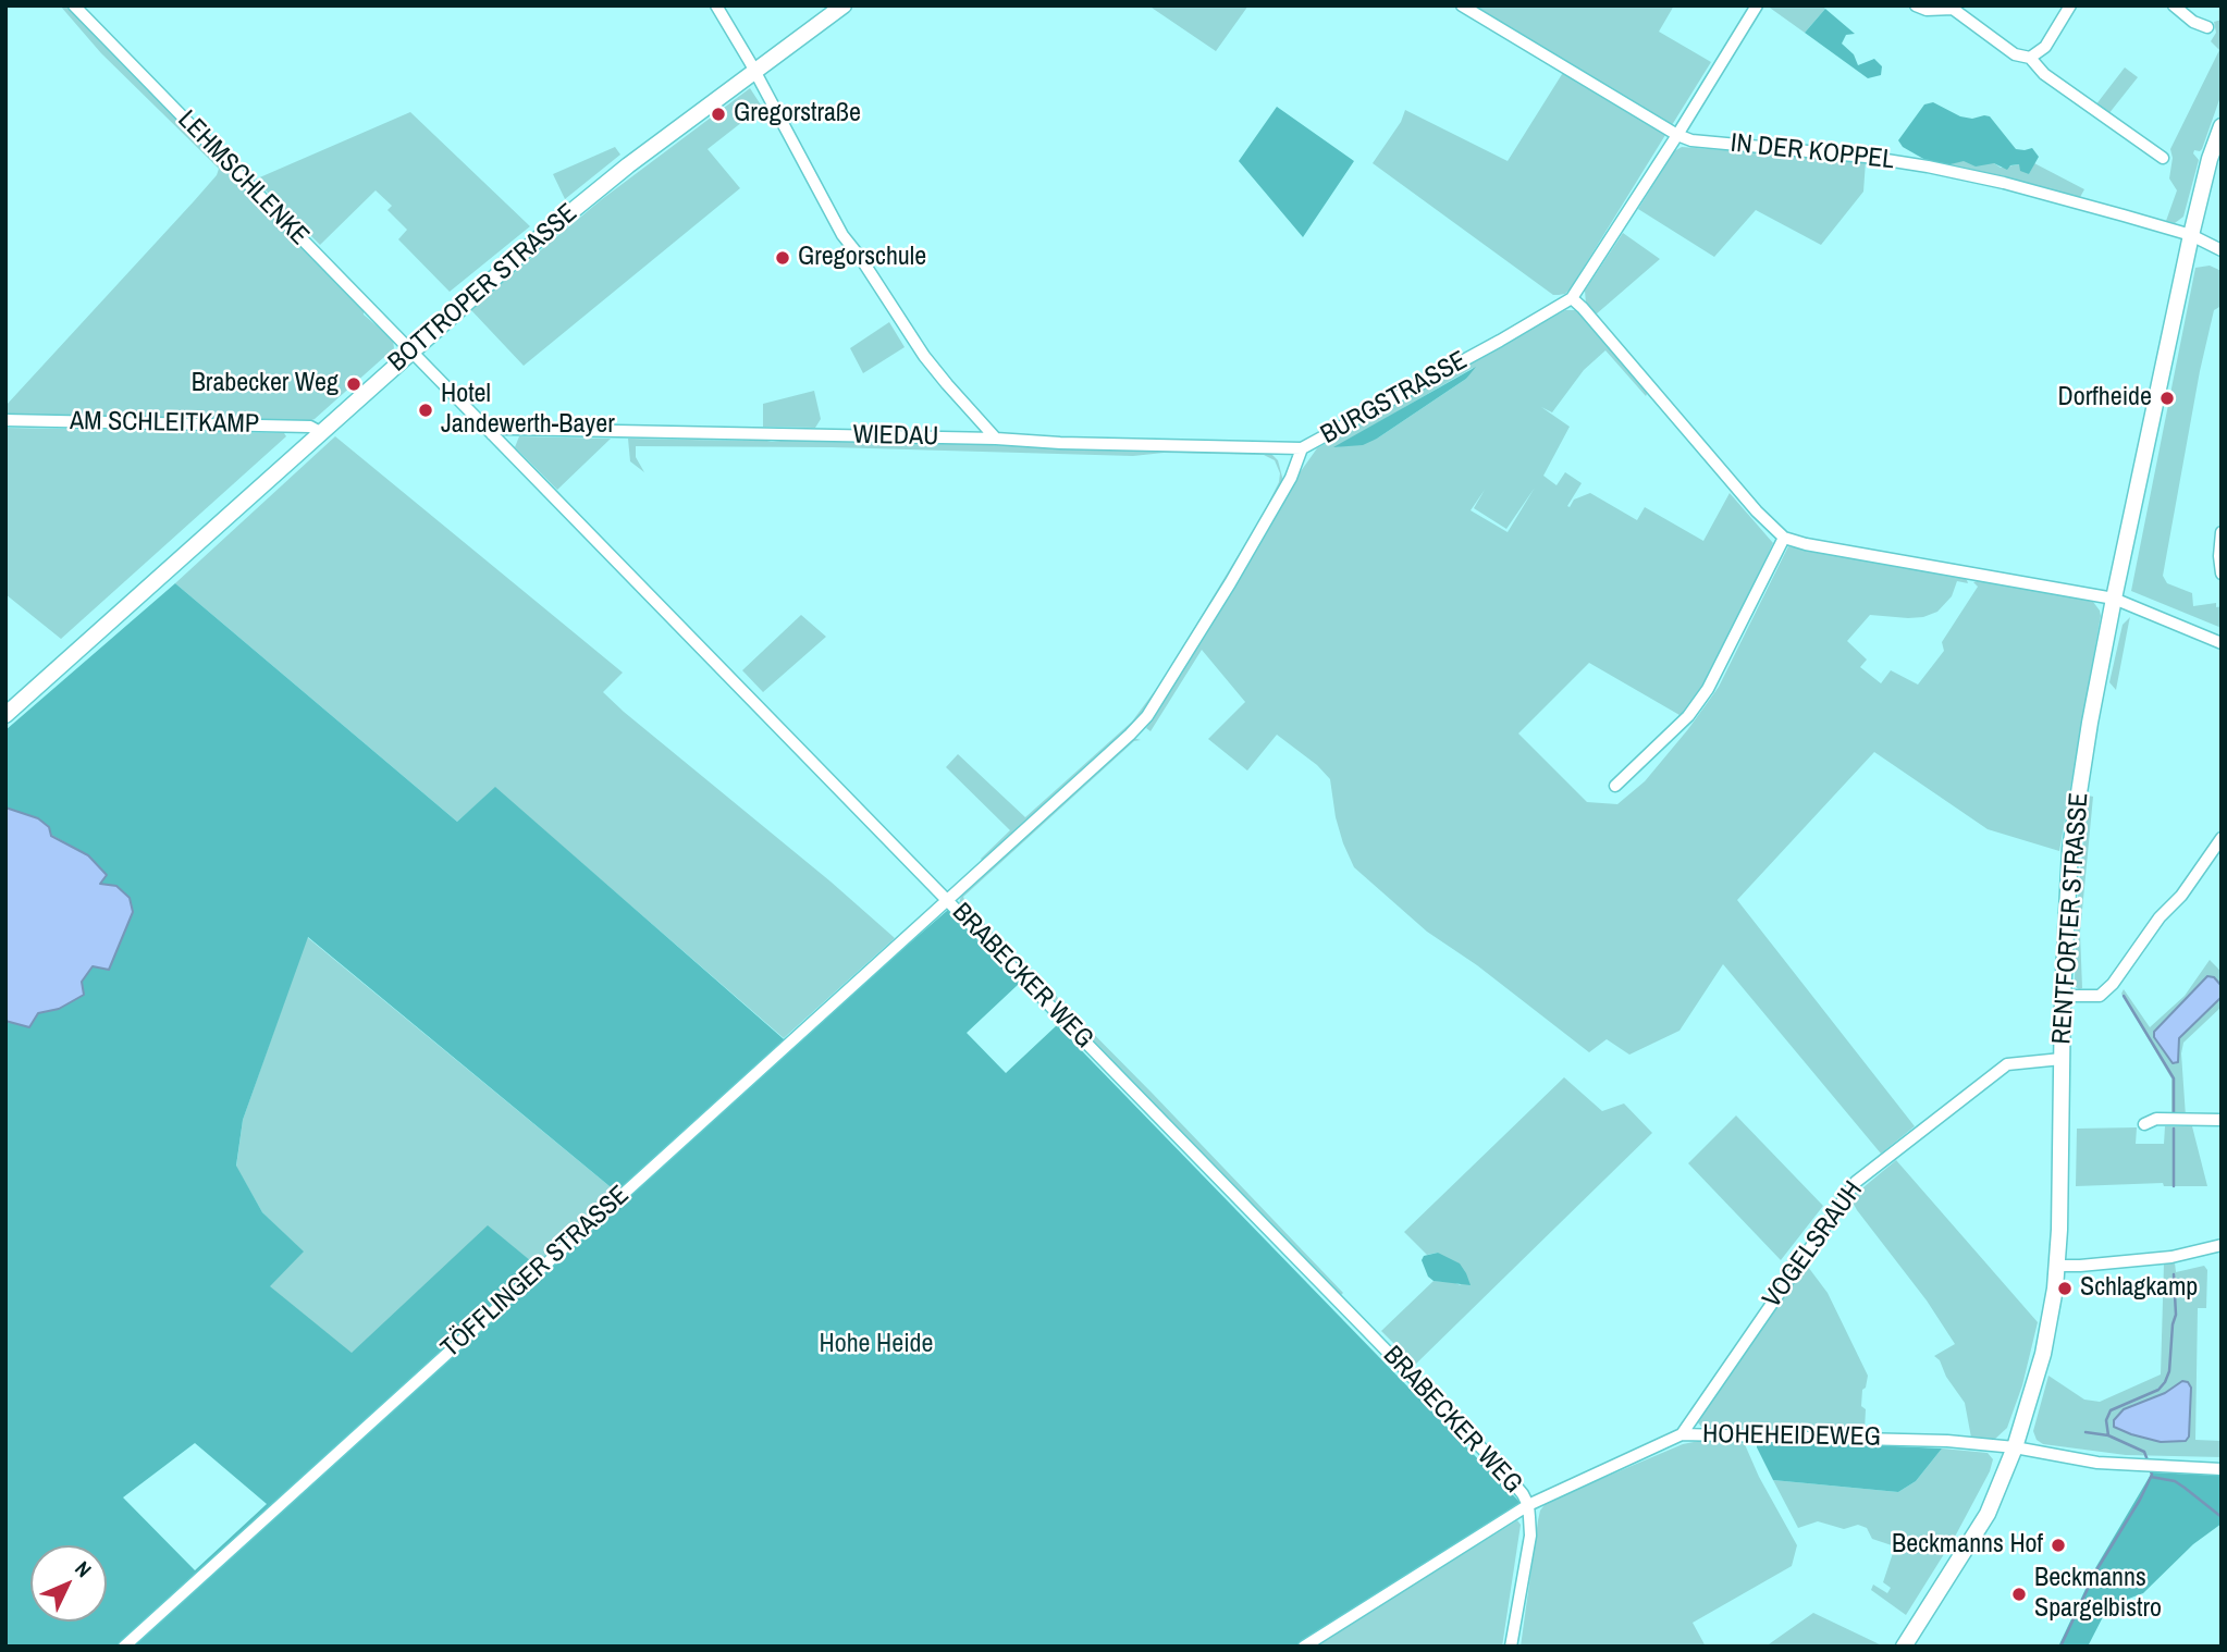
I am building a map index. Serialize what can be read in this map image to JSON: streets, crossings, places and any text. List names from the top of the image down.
{
  "streets": {
    "main road": ["BOTTROPER STRASSE", "RENTFORTER STRASSE"],
    "street": [
      "IN DER KOPPEL",
      "LEHMSCHLENKE",
      "BURGSTRASSE",
      "AM SCHLEITKAMP",
      "WIEDAU",
      "BRABECKER WEG",
      "VOGELSRAUH",
      "TÖFFLINGER STRASSE",
      "HOHEHEIDEWEG"
    ]
  },
  "crossings": [
    ["IN DER KOPPEL", "BURGSTRASSE"],
    ["IN DER KOPPEL", "RENTFORTER STRASSE"],
    ["LEHMSCHLENKE", "BOTTROPER STRASSE"],
    ["LEHMSCHLENKE", "BRABECKER WEG"],
    ["BOTTROPER STRASSE", "AM SCHLEITKAMP"],
    ["BOTTROPER STRASSE", "BRABECKER WEG"],
    ["BURGSTRASSE", "WIEDAU"],
    ["BURGSTRASSE", "BRABECKER WEG"],
    ["BURGSTRASSE", "TÖFFLINGER STRASSE"],
    ["WIEDAU", "BRABECKER WEG"],
    ["RENTFORTER STRASSE", "VOGELSRAUH"],
    ["RENTFORTER STRASSE", "HOHEHEIDEWEG"],
    ["BRABECKER WEG", "TÖFFLINGER STRASSE"],
    ["BRABECKER WEG", "HOHEHEIDEWEG"],
    ["VOGELSRAUH", "HOHEHEIDEWEG"]
  ],
  "parks": ["Hohe Heide"],
  "places": [
    "Gregorstraße",
    "Gregorschule",
    "Brabecker Weg",
    "Dorfheide",
    "Hotel Jandewerth-Bayer",
    "Schlagkamp",
    "Beckmanns Hof",
    "Beckmanns Spargelbistro"
  ],
  "north": "top right"
}
